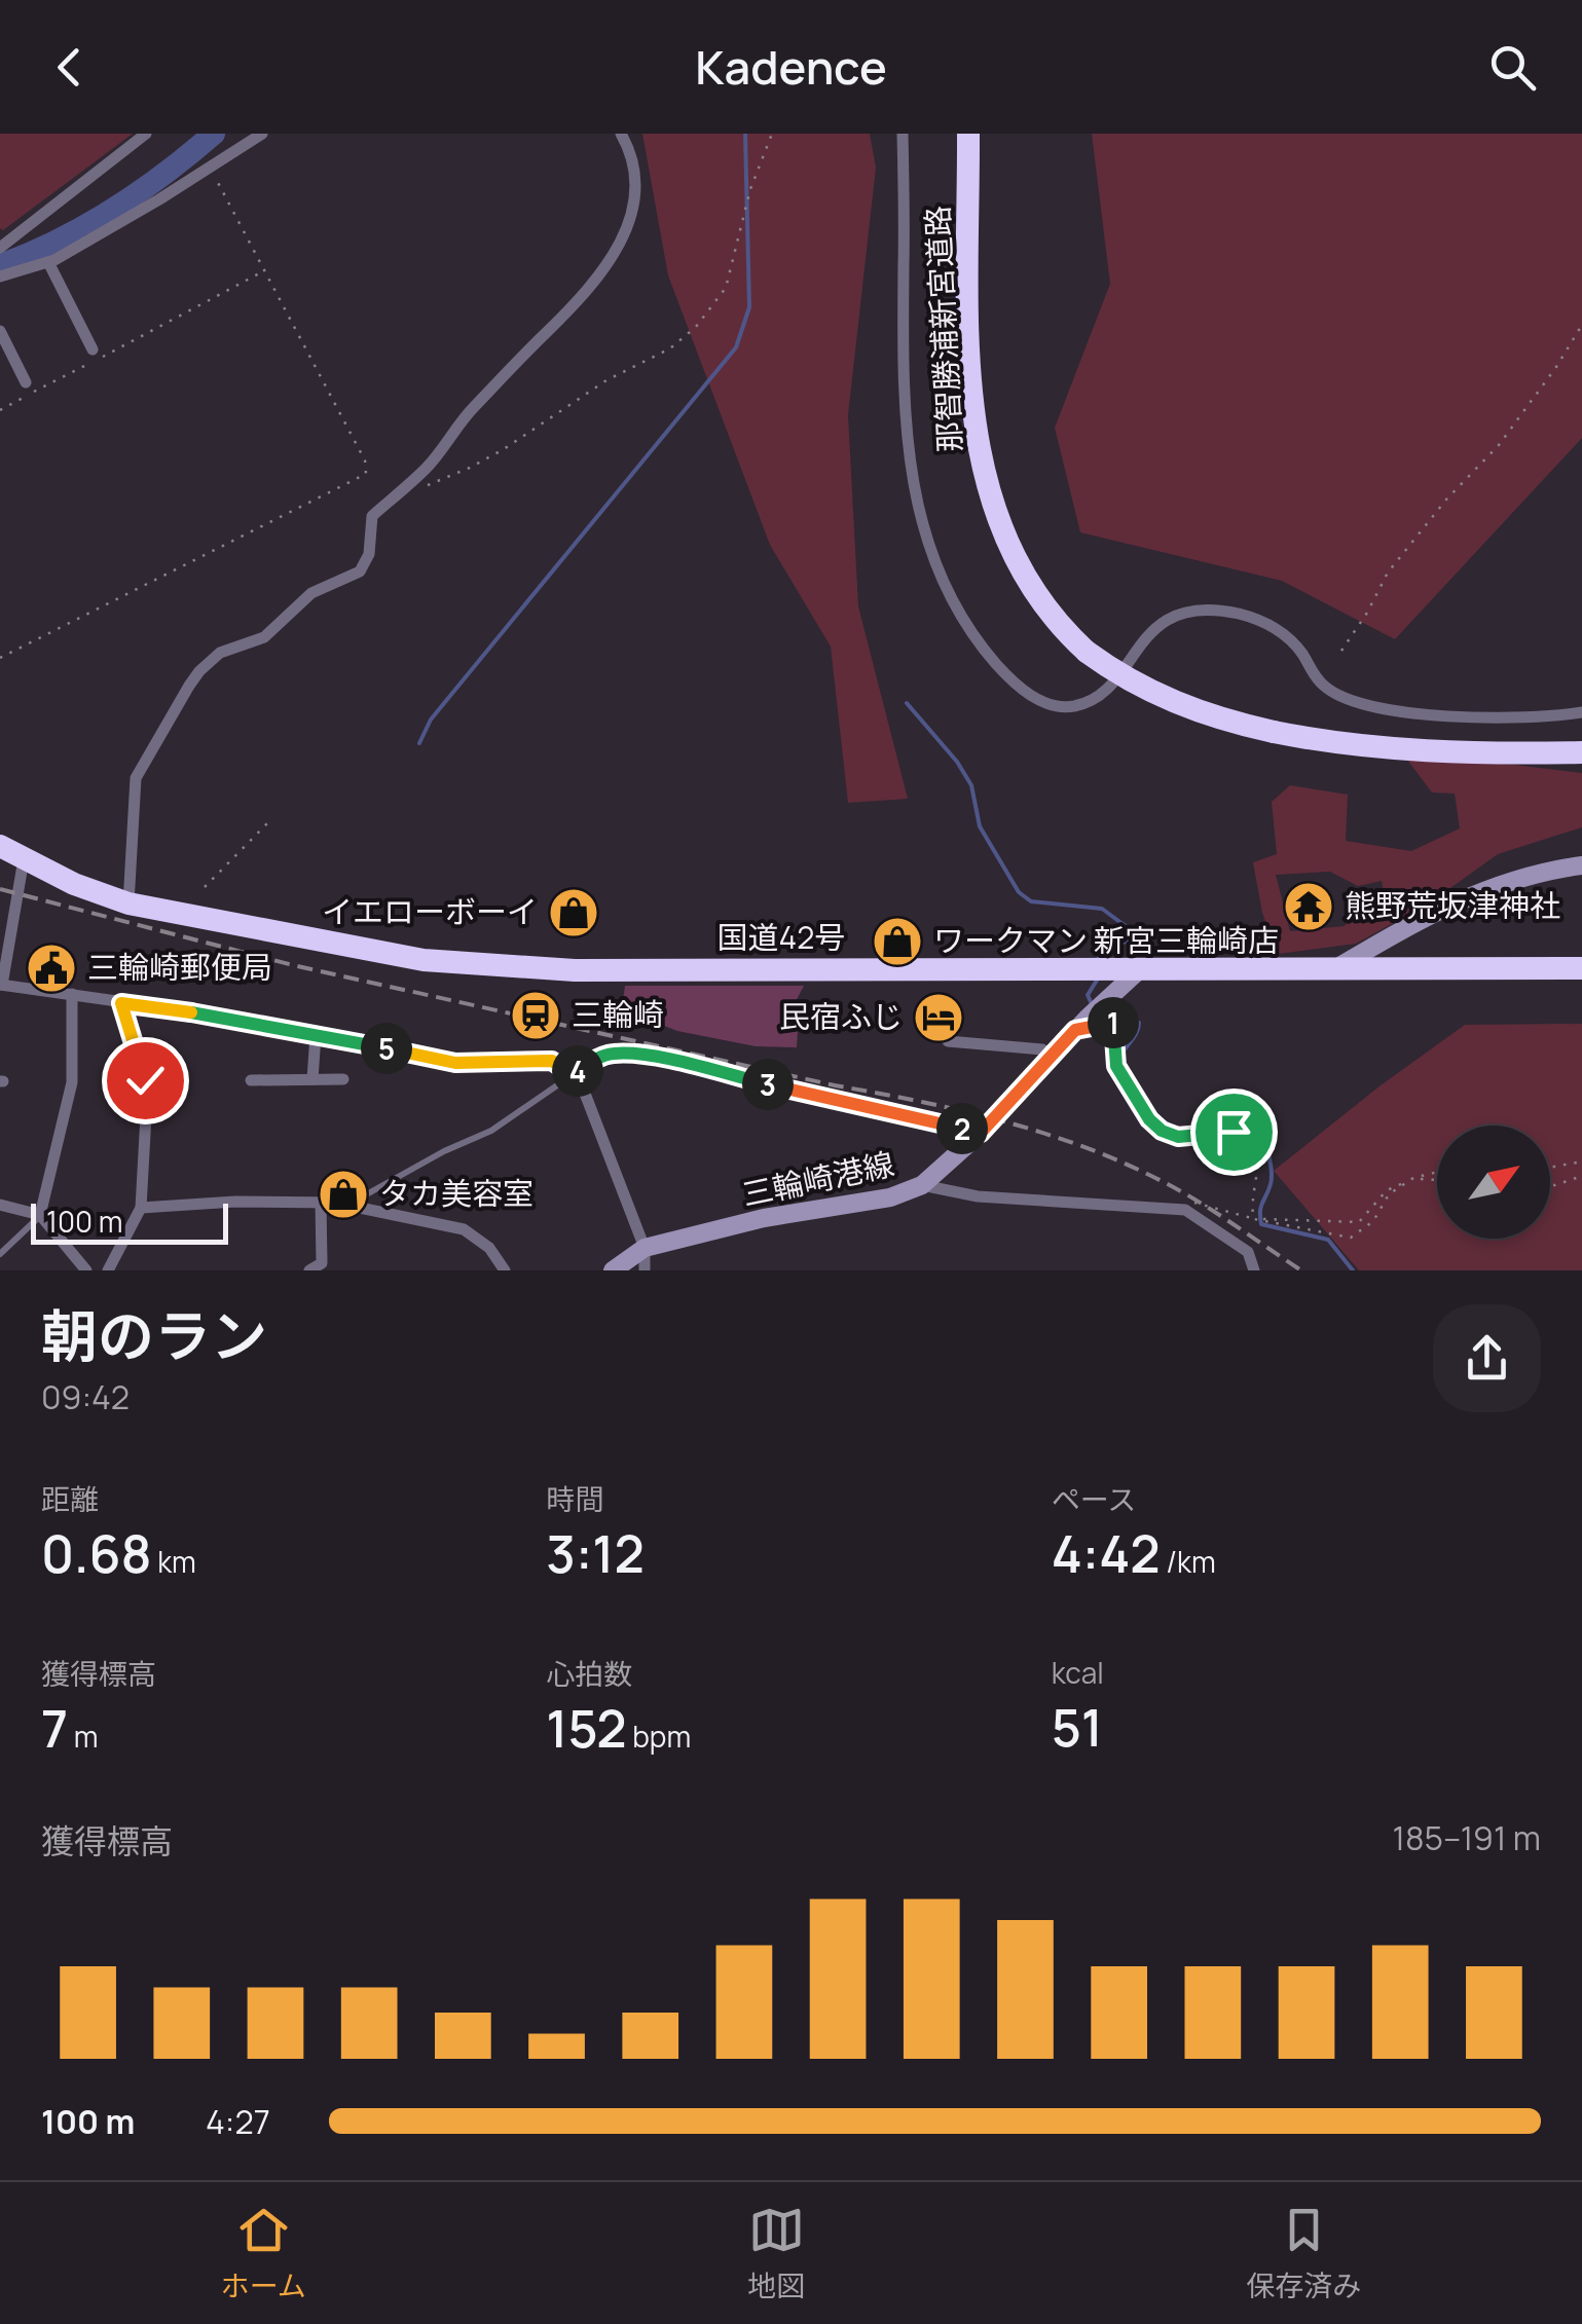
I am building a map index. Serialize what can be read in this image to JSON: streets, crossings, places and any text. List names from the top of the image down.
{
  "streets": {
    "highway": ["那智勝浦新宮道路", "国道42号"],
    "main road": ["三輪崎港線"]
  },
  "crossings": [
    ["国道42号", "三輪崎港線"]
  ],
  "places": {
    "temple": ["熊野荒坂津神社"],
    "shop": ["イエローボーイ", "ワークマン 新宮三輪崎店", "タカ美容室"],
    "public building": ["三輪崎郵便局"],
    "station": ["三輪崎"],
    "hotel": ["民宿ふじ"]
  },
  "scale_bar": "100 m",
  "north": "top right",
  "page": {
    "header": "Kadence",
    "pins": [
      "1",
      "5",
      "4",
      "3",
      "2"
    ],
    "scale": "100 m",
    "heading": ["朝のラン", "09:42"],
    "stats": [
      ["距離", "0.68 km"],
      ["時間", "3:12"],
      ["ペース", "4:42 /km"],
      ["獲得標高", "7 m"],
      ["心拍数", "152 bpm"],
      ["kcal", "51"]
    ],
    "chart": ["獲得標高", "185–191 m"],
    "list": [
      {
        "name": "100 m",
        "note": "4:27"
      }
    ],
    "tabs": ["ホーム", "地図", "保存済み"]
  }
}
